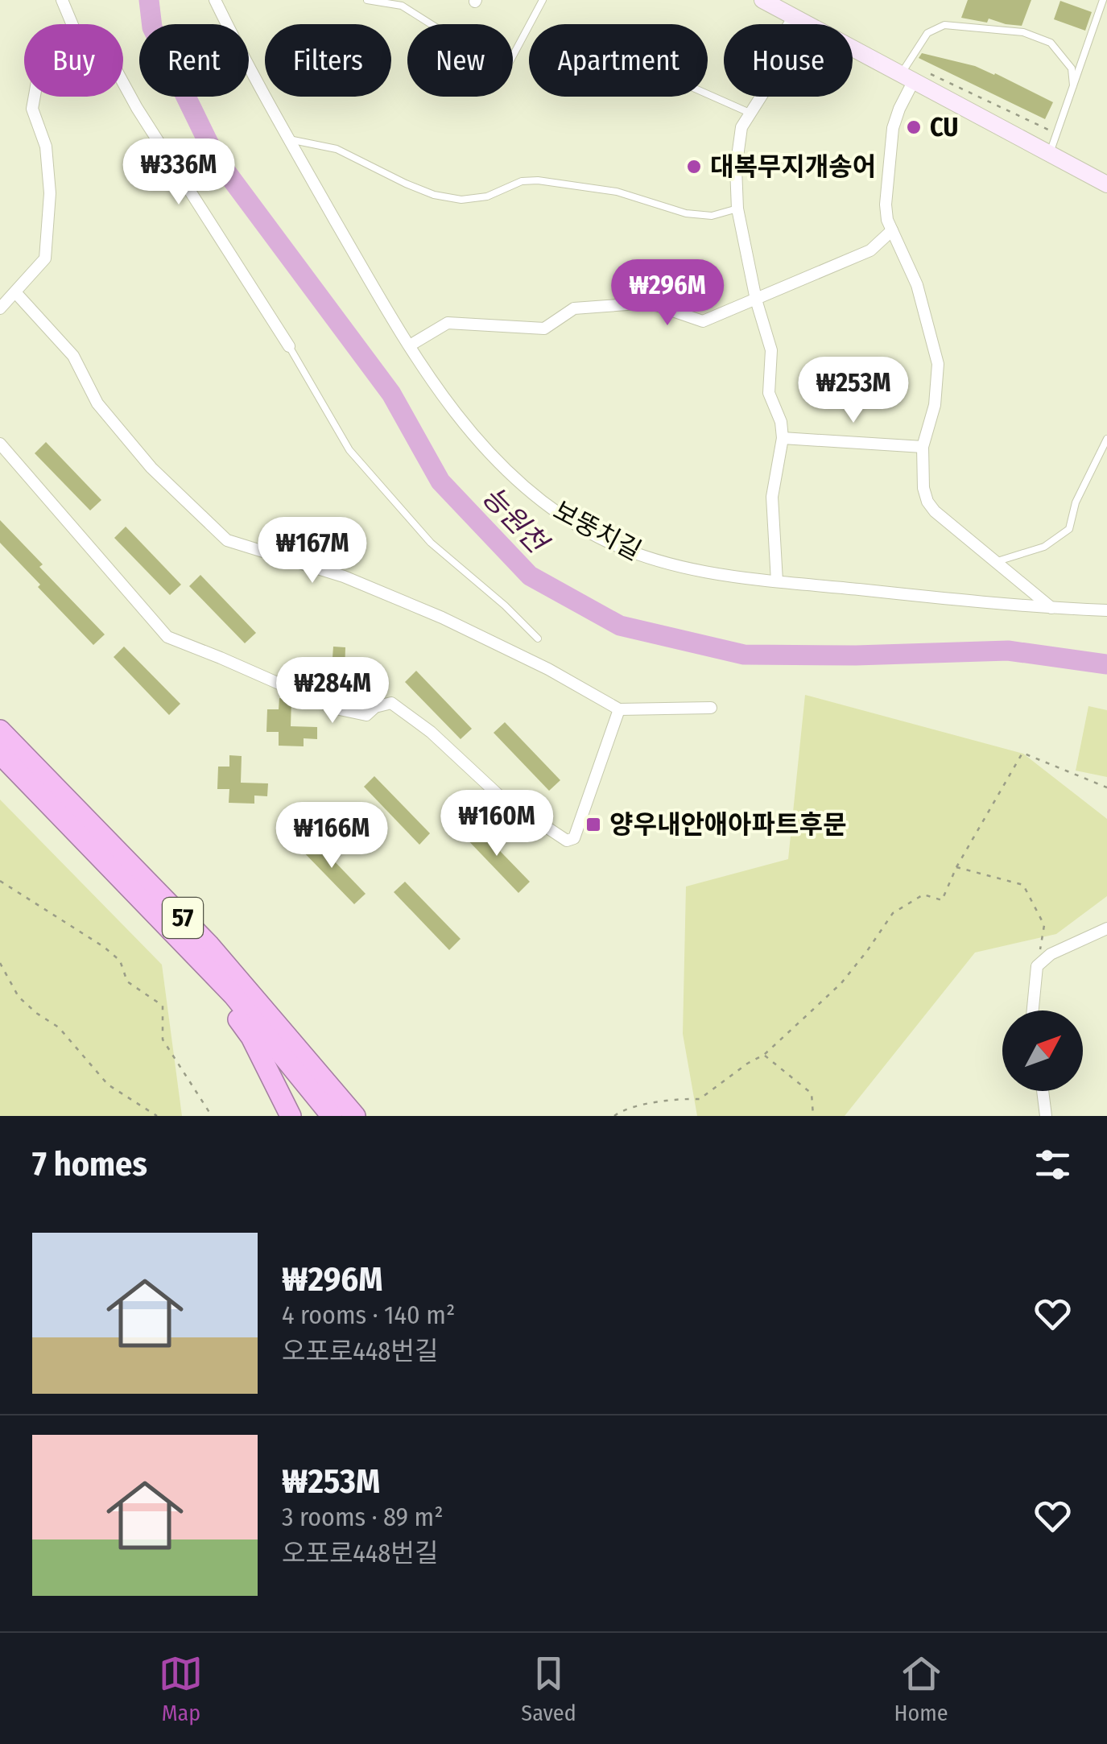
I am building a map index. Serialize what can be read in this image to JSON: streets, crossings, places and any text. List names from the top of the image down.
{
  "streets": {
    "highway": ["57"],
    "street": ["보뚱치길"]
  },
  "water": ["능원천"],
  "places": {
    "other": ["CU", "대복무지개송어"],
    "transit": ["양우내안애아파트후문"]
  },
  "north": "top right",
  "page": {
    "chip": [
      "Buy",
      "Rent",
      "Filters",
      "New",
      "Apartment",
      "House"
    ],
    "price": [
      "₩336M",
      "₩296M",
      "₩253M",
      "₩167M",
      "₩284M",
      "₩160M",
      "₩166M"
    ],
    "heading": "7 homes",
    "list": [
      {
        "name": "₩296M",
        "note": "4 rooms · 140 m² · 오포로448번길"
      },
      {
        "name": "₩253M",
        "note": "3 rooms · 89 m² · 오포로448번길"
      }
    ],
    "tabs": ["Map", "Saved", "Home"]
  }
}
